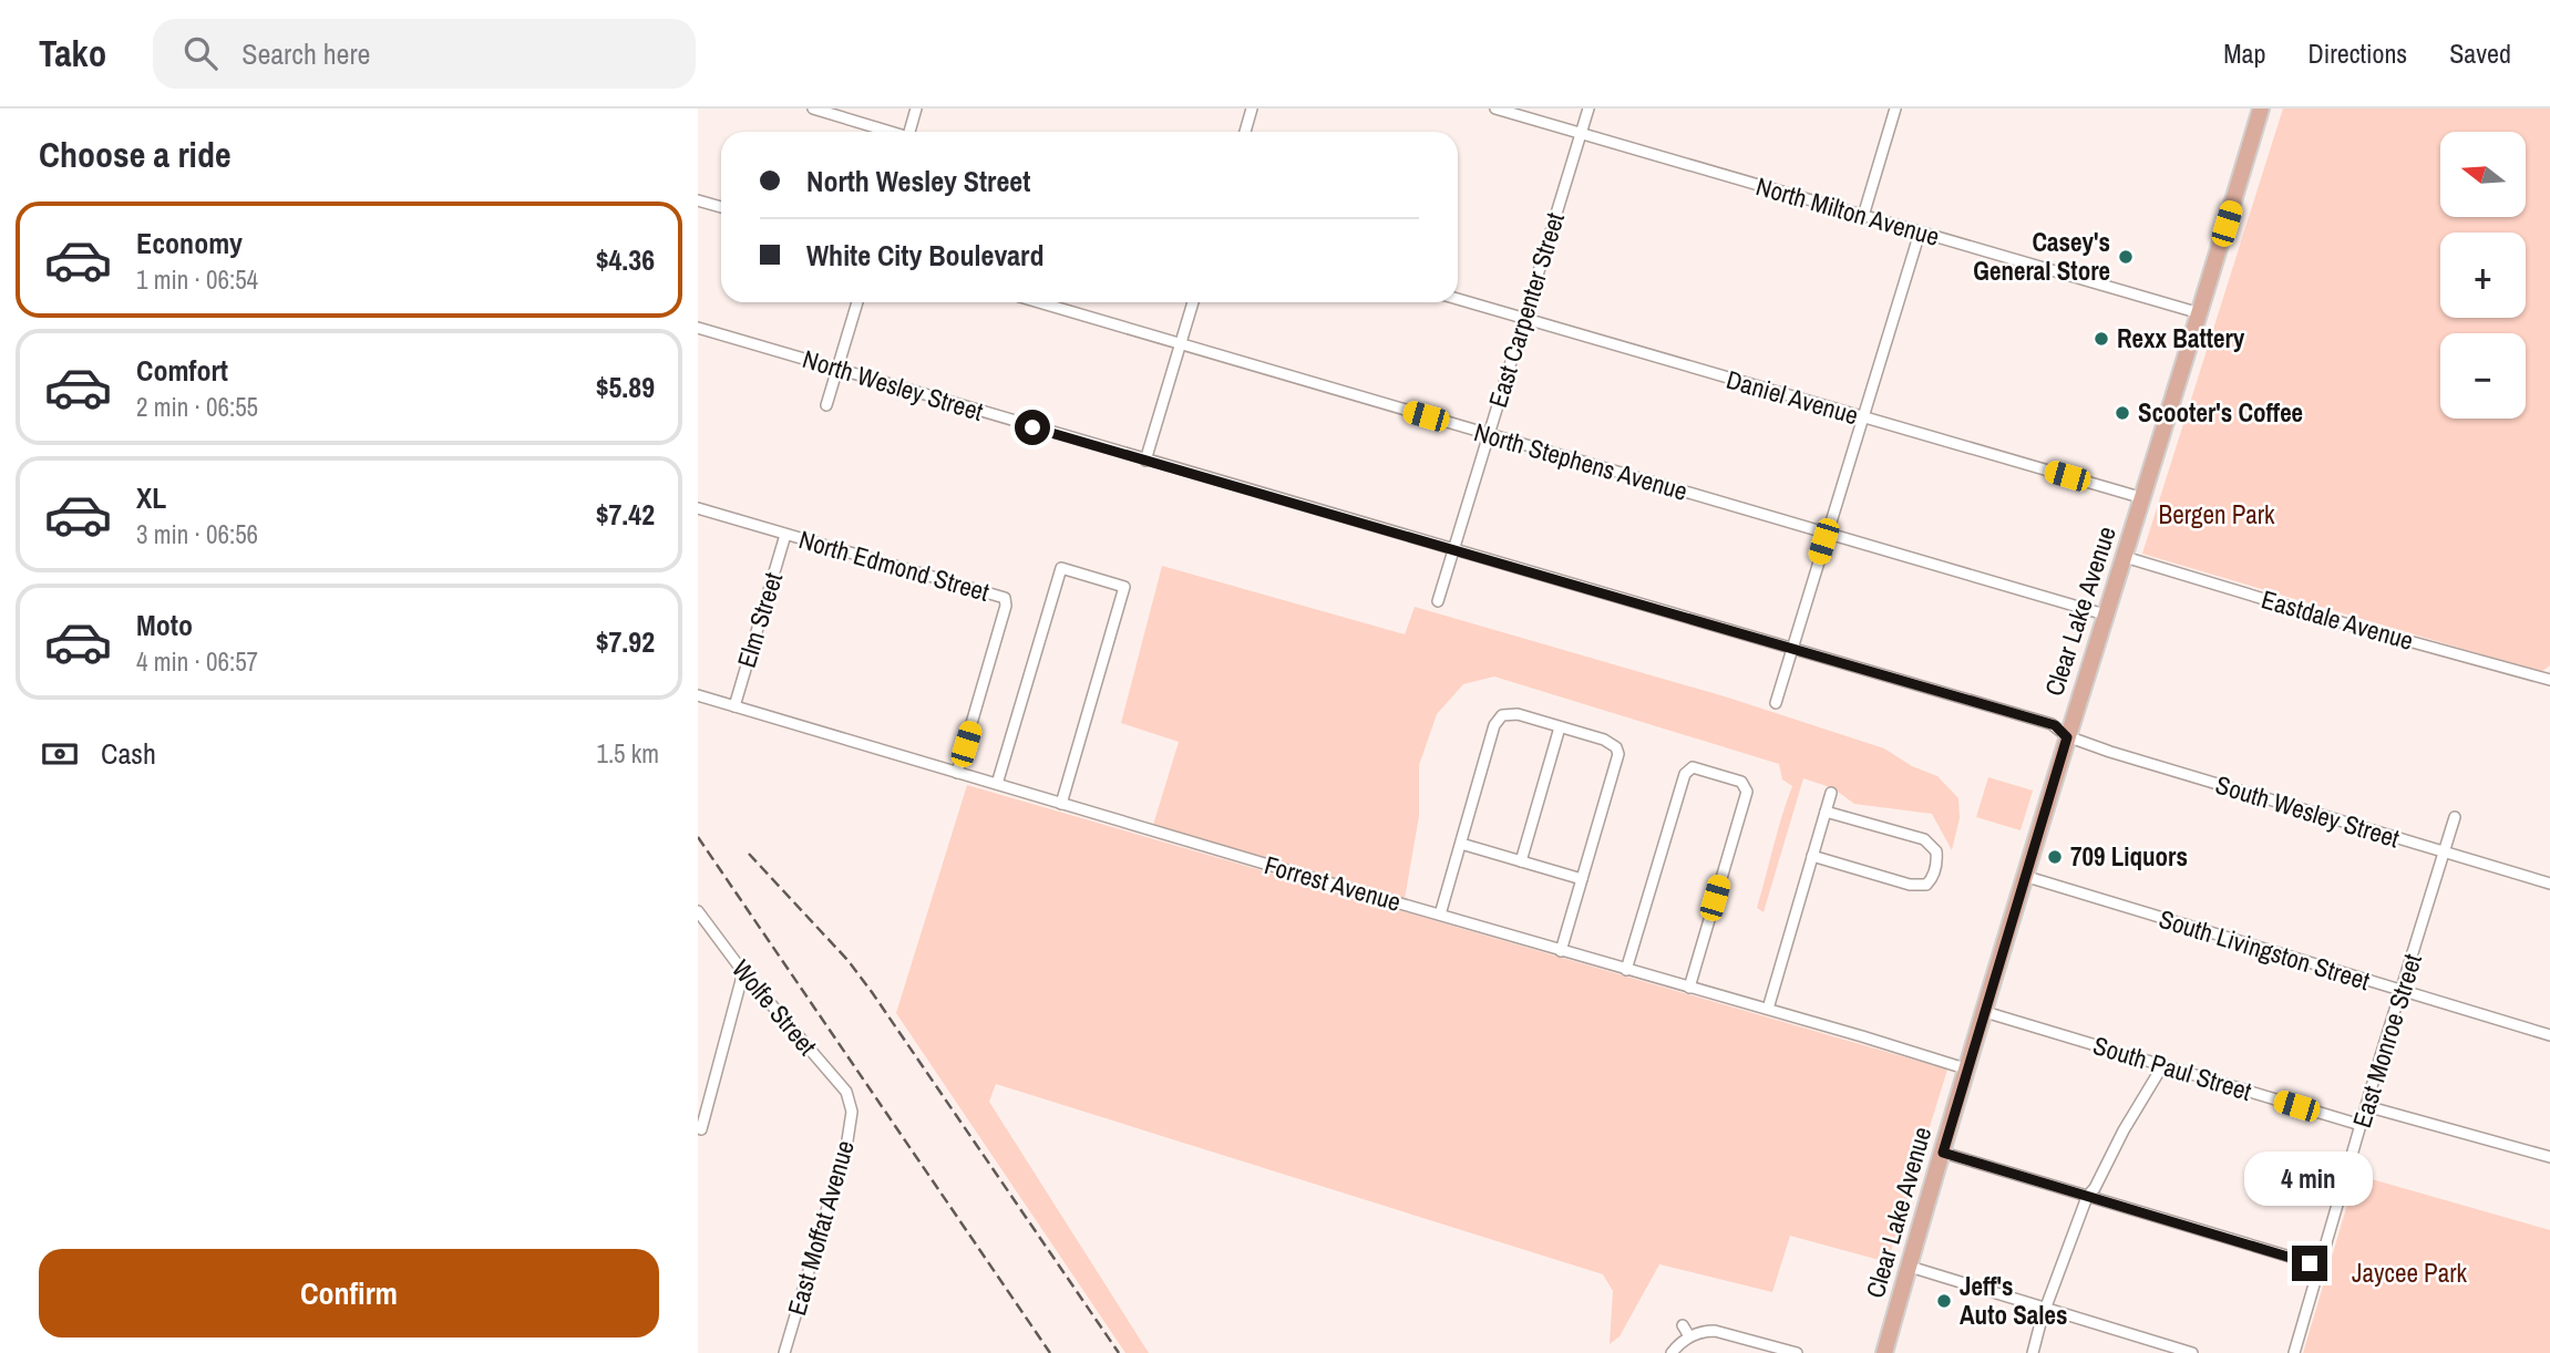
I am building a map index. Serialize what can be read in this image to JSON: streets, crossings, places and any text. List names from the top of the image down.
{
  "streets": {
    "main road": ["Clear Lake Avenue"],
    "street": [
      "North Milton Avenue",
      "East Carpenter Street",
      "North Wesley Street",
      "Daniel Avenue",
      "North Stephens Avenue",
      "North Edmond Street",
      "Elm Street",
      "Eastdale Avenue",
      "South Wesley Street",
      "Forrest Avenue",
      "South Livingston Street",
      "Wolfe Street",
      "East Monroe Street",
      "South Paul Street",
      "East Moffat Avenue"
    ]
  },
  "crossings": [
    ["North Milton Avenue", "East Carpenter Street"],
    ["North Milton Avenue", "Clear Lake Avenue"],
    ["East Carpenter Street", "North Wesley Street"],
    ["East Carpenter Street", "Daniel Avenue"],
    ["East Carpenter Street", "North Stephens Avenue"],
    ["North Wesley Street", "Clear Lake Avenue"],
    ["North Wesley Street", "South Wesley Street"],
    ["Daniel Avenue", "Clear Lake Avenue"],
    ["North Stephens Avenue", "Clear Lake Avenue"],
    ["North Edmond Street", "Elm Street"],
    ["North Edmond Street", "Forrest Avenue"],
    ["Clear Lake Avenue", "Eastdale Avenue"],
    ["Clear Lake Avenue", "South Wesley Street"],
    ["Clear Lake Avenue", "Forrest Avenue"],
    ["Clear Lake Avenue", "South Livingston Street"],
    ["Clear Lake Avenue", "South Paul Street"],
    ["Elm Street", "Forrest Avenue"],
    ["South Wesley Street", "East Monroe Street"],
    ["South Livingston Street", "East Monroe Street"],
    ["Wolfe Street", "East Moffat Avenue"],
    ["East Monroe Street", "South Paul Street"]
  ],
  "parks": ["Bergen Park", "Jaycee Park"],
  "places": [
    "Casey's General Store",
    "Rexx Battery",
    "Scooter's Coffee",
    "709 Liquors",
    "Jeff's Auto Sales"
  ],
  "north": "left",
  "page": {
    "header": "Tako",
    "search": "Search here",
    "nav": ["Map", "Directions", "Saved"],
    "heading": "Choose a ride",
    "map_buttons": ["+", "−"],
    "banner": ["North Wesley Street", "White City Boulevard"],
    "list": [
      {
        "name": "Economy",
        "note": "1 min · 06:54",
        "value": "$4.36"
      },
      {
        "name": "Comfort",
        "note": "2 min · 06:55",
        "value": "$5.89"
      },
      {
        "name": "XL",
        "note": "3 min · 06:56",
        "value": "$7.42"
      },
      {
        "name": "Moto",
        "note": "4 min · 06:57",
        "value": "$7.92"
      }
    ],
    "pay": ["Cash", "1.5 km"],
    "bubble": "4 min",
    "buttons": "Confirm"
  }
}
